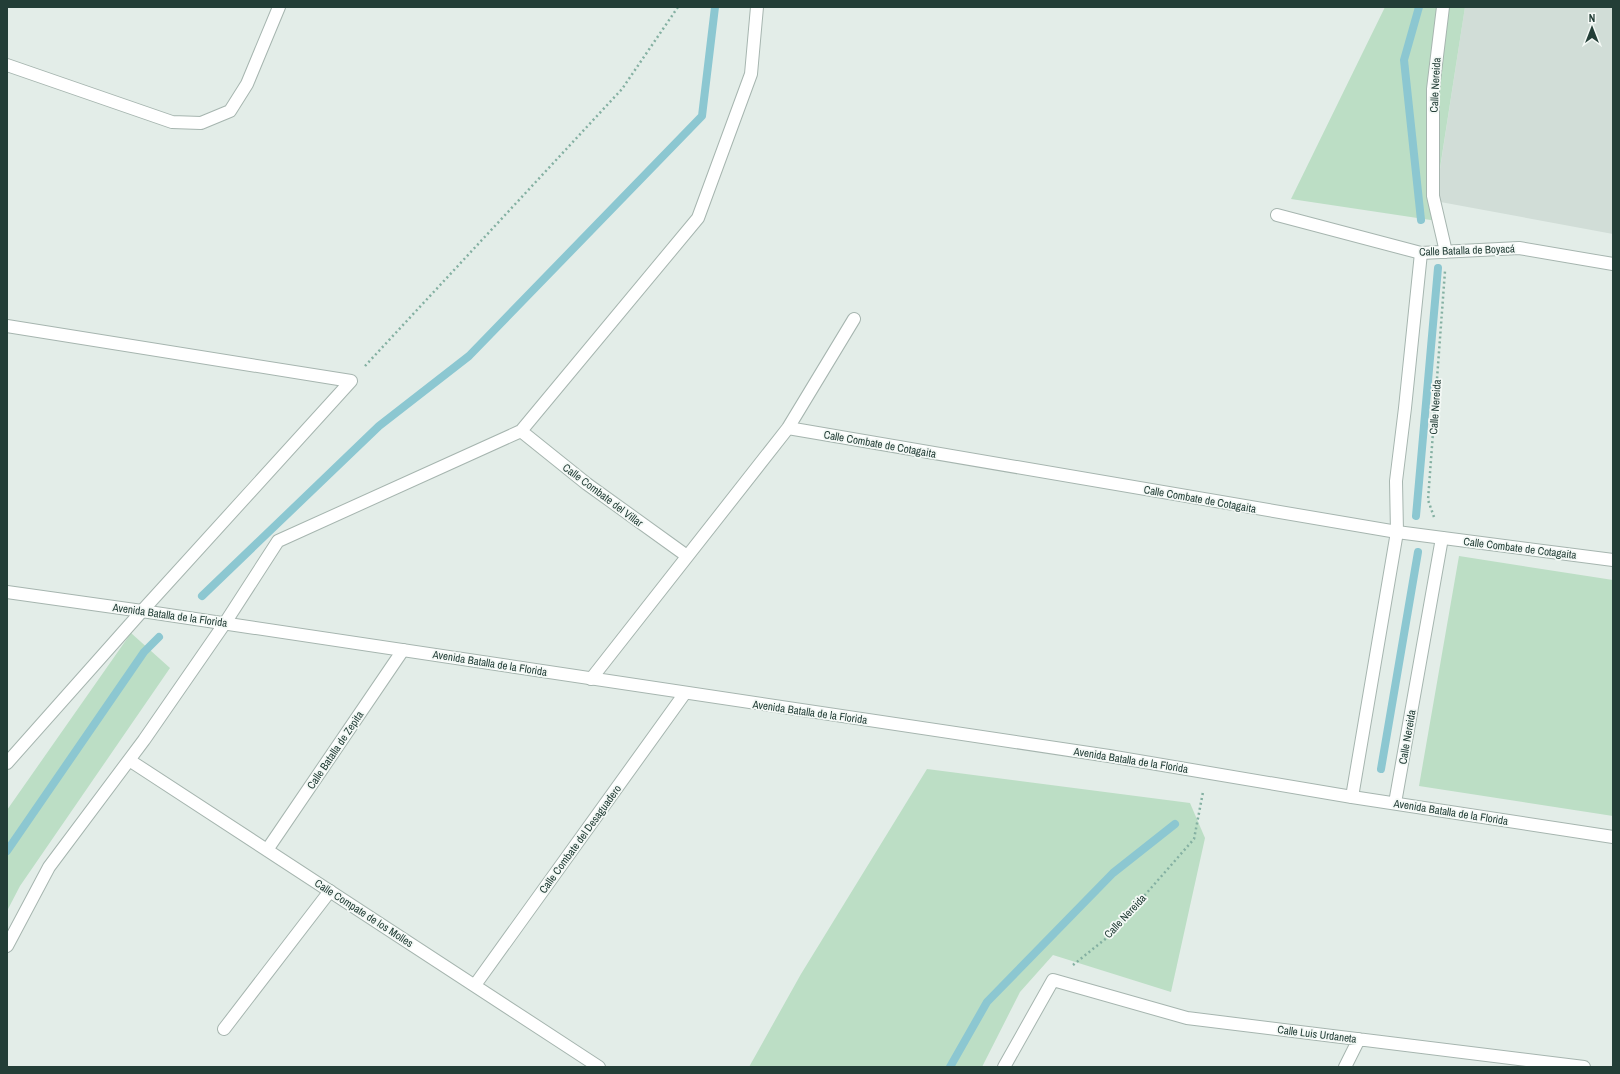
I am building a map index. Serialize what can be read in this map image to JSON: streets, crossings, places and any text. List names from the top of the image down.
{
  "streets": {
    "street": [
      "Calle Nereida",
      "Calle Batalla de Boyacá",
      "Calle Combate de Cotagaita",
      "Calle Combate del Villar",
      "Avenida Batalla de la Florida",
      "Calle Batalla de Zepita",
      "Calle Combate del Desaguadero",
      "Calle Compate de los Molles",
      "Calle Luis Urdaneta"
    ]
  },
  "crossings": [
    ["Calle Nereida", "Calle Batalla de Boyacá"],
    ["Calle Nereida", "Calle Combate de Cotagaita"],
    ["Calle Nereida", "Avenida Batalla de la Florida"],
    ["Calle Nereida", "Calle Luis Urdaneta"],
    ["Avenida Batalla de la Florida", "Calle Batalla de Zepita"],
    ["Avenida Batalla de la Florida", "Calle Combate del Desaguadero"],
    ["Calle Batalla de Zepita", "Calle Compate de los Molles"],
    ["Calle Combate del Desaguadero", "Calle Compate de los Molles"]
  ],
  "north": "top"
}
